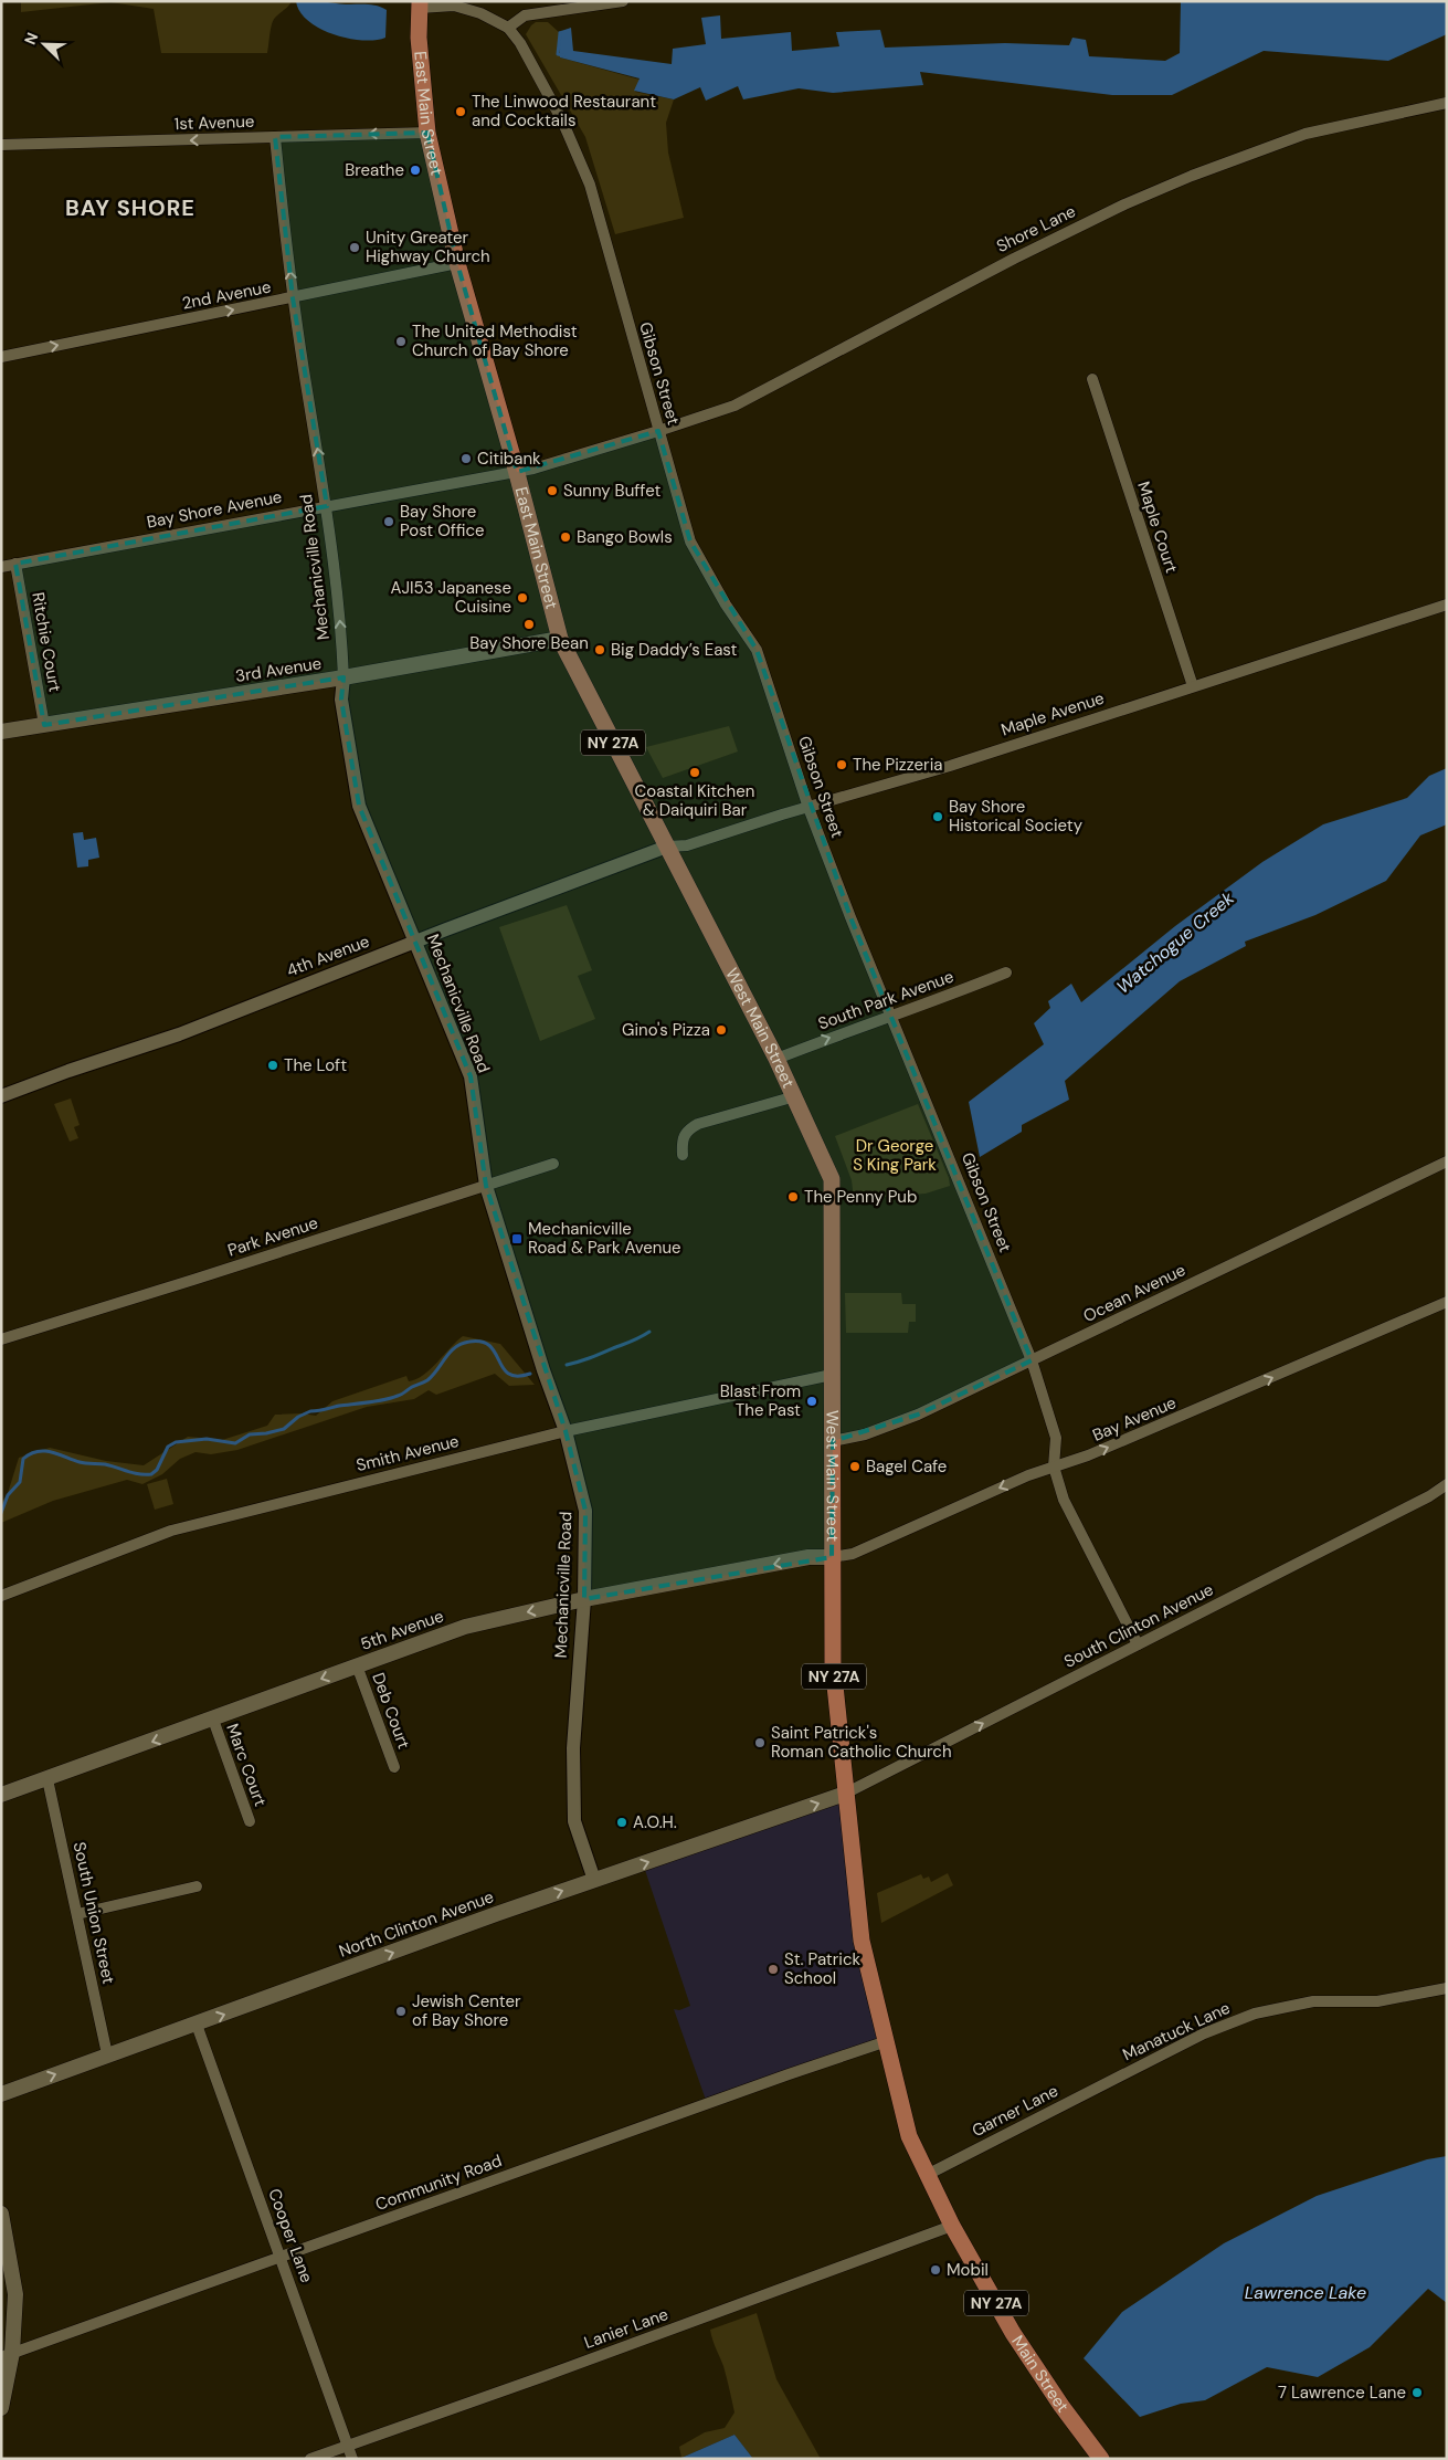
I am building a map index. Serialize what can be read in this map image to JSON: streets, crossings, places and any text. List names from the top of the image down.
{
  "streets": {
    "main road": [
      "East Main Street",
      "3rd Avenue",
      "NY 27A",
      "West Main Street",
      "5th Avenue",
      "North Clinton Avenue",
      "Main Street"
    ],
    "street": [
      "1st Avenue",
      "Shore Lane",
      "2nd Avenue",
      "Gibson Street",
      "Bay Shore Avenue",
      "Maple Court",
      "Mechanicville Road",
      "Ritchie Court",
      "Maple Avenue",
      "4th Avenue",
      "South Park Avenue",
      "Park Avenue",
      "Ocean Avenue",
      "Bay Avenue",
      "Smith Avenue",
      "South Clinton Avenue",
      "Deb Court",
      "Marc Court",
      "South Union Street",
      "Manatuck Lane",
      "Garner Lane",
      "Community Road",
      "Cooper Lane",
      "Lanier Lane"
    ]
  },
  "crossings": [
    ["East Main Street", "1st Avenue"],
    ["East Main Street", "2nd Avenue"],
    ["East Main Street", "Gibson Street"],
    ["East Main Street", "Bay Shore Avenue"],
    ["East Main Street", "3rd Avenue"],
    ["East Main Street", "Maple Avenue"],
    ["East Main Street", "4th Avenue"],
    ["East Main Street", "West Main Street"],
    ["1st Avenue", "Mechanicville Road"],
    ["Shore Lane", "Gibson Street"],
    ["Shore Lane", "Bay Shore Avenue"],
    ["2nd Avenue", "Mechanicville Road"],
    ["Gibson Street", "Bay Shore Avenue"],
    ["Gibson Street", "Maple Avenue"],
    ["Gibson Street", "South Park Avenue"],
    ["Gibson Street", "Ocean Avenue"],
    ["Gibson Street", "Bay Avenue"],
    ["Gibson Street", "South Clinton Avenue"],
    ["Bay Shore Avenue", "Mechanicville Road"],
    ["Bay Shore Avenue", "Ritchie Court"],
    ["Maple Court", "Maple Avenue"],
    ["Mechanicville Road", "3rd Avenue"],
    ["Mechanicville Road", "4th Avenue"],
    ["Mechanicville Road", "Park Avenue"],
    ["Mechanicville Road", "Smith Avenue"],
    ["Mechanicville Road", "5th Avenue"],
    ["Mechanicville Road", "North Clinton Avenue"],
    ["Ritchie Court", "3rd Avenue"],
    ["Maple Avenue", "4th Avenue"],
    ["Maple Avenue", "West Main Street"],
    ["4th Avenue", "West Main Street"],
    ["South Park Avenue", "West Main Street"],
    ["West Main Street", "Ocean Avenue"],
    ["West Main Street", "Bay Avenue"],
    ["West Main Street", "Smith Avenue"],
    ["West Main Street", "South Clinton Avenue"],
    ["West Main Street", "5th Avenue"],
    ["West Main Street", "North Clinton Avenue"],
    ["West Main Street", "Community Road"],
    ["West Main Street", "Main Street"],
    ["Bay Avenue", "5th Avenue"],
    ["South Clinton Avenue", "North Clinton Avenue"],
    ["5th Avenue", "Deb Court"],
    ["5th Avenue", "Marc Court"],
    ["5th Avenue", "South Union Street"],
    ["South Union Street", "North Clinton Avenue"],
    ["North Clinton Avenue", "Cooper Lane"],
    ["Manatuck Lane", "Garner Lane"],
    ["Garner Lane", "Main Street"],
    ["Community Road", "Cooper Lane"],
    ["Cooper Lane", "Lanier Lane"],
    ["Lanier Lane", "Main Street"]
  ],
  "one_way": [
    "1st Avenue",
    "2nd Avenue",
    "South Park Avenue",
    "South Clinton Avenue",
    "5th Avenue",
    "North Clinton Avenue"
  ],
  "districts": ["BAY SHORE"],
  "water": ["Watchogue Creek", "Lawrence Lake"],
  "parks": ["Dr George S King Park"],
  "places": {
    "other": [
      "The Linwood Restaurant and Cocktails",
      "Breathe",
      "Unity Greater Highway Church",
      "The United Methodist Church of Bay Shore",
      "Citibank",
      "Sunny Buffet",
      "Bay Shore Post Office",
      "Bango Bowls",
      "AJI53 Japanese Cuisine",
      "Bay Shore Bean",
      "Big Daddy’s East",
      "The Pizzeria",
      "Coastal Kitchen & Daiquiri Bar",
      "Bay Shore Historical Society",
      "Gino's Pizza",
      "The Loft",
      "The Penny Pub",
      "Blast From The Past",
      "Bagel Cafe",
      "Saint Patrick's Roman Catholic Church",
      "A.O.H.",
      "St. Patrick School",
      "Jewish Center of Bay Shore",
      "Mobil",
      "7 Lawrence Lane"
    ],
    "transit": ["Mechanicville Road & Park Avenue"]
  },
  "north": "top left"
}
